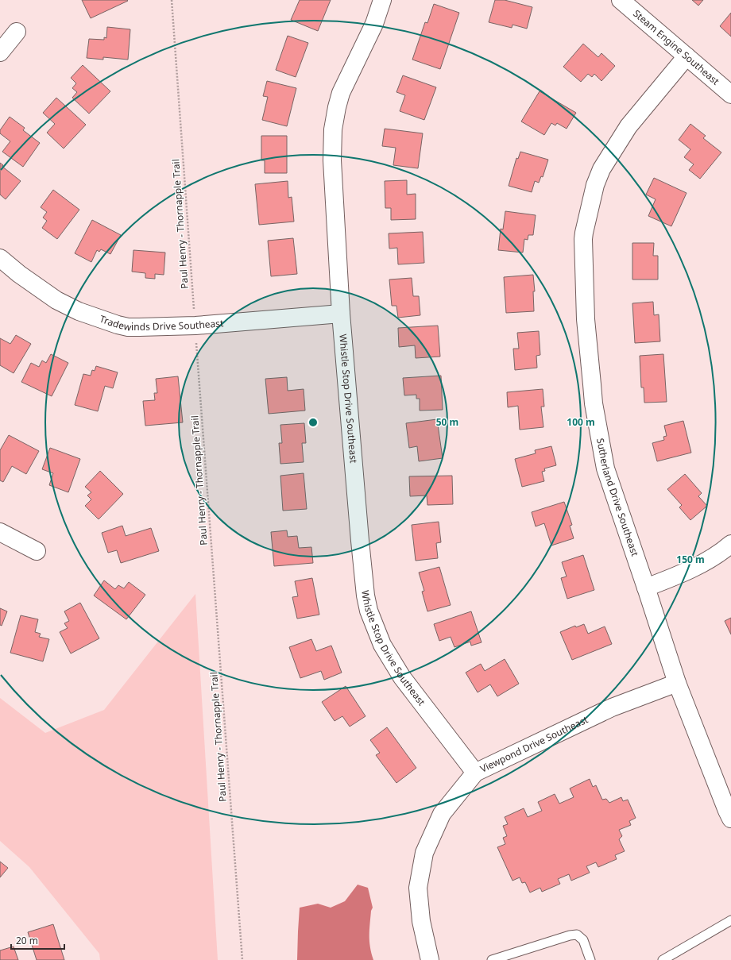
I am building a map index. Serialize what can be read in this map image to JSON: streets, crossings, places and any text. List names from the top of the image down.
{
  "streets": {
    "street": [
      "Steam Engine Southeast",
      "Tradewinds Drive Southeast",
      "Whistle Stop Drive Southeast",
      "Sutherland Drive Southeast",
      "Viewpond Drive Southeast"
    ],
    "path": ["Paul Henry - Thornapple Trail"]
  },
  "crossings": [
    ["Steam Engine Southeast", "Sutherland Drive Southeast"],
    ["Paul Henry - Thornapple Trail", "Tradewinds Drive Southeast"],
    ["Tradewinds Drive Southeast", "Whistle Stop Drive Southeast"],
    ["Whistle Stop Drive Southeast", "Viewpond Drive Southeast"],
    ["Sutherland Drive Southeast", "Viewpond Drive Southeast"]
  ],
  "scale_bar": "20 m",
  "rings": ["50 m", "100 m", "150 m"]
}
